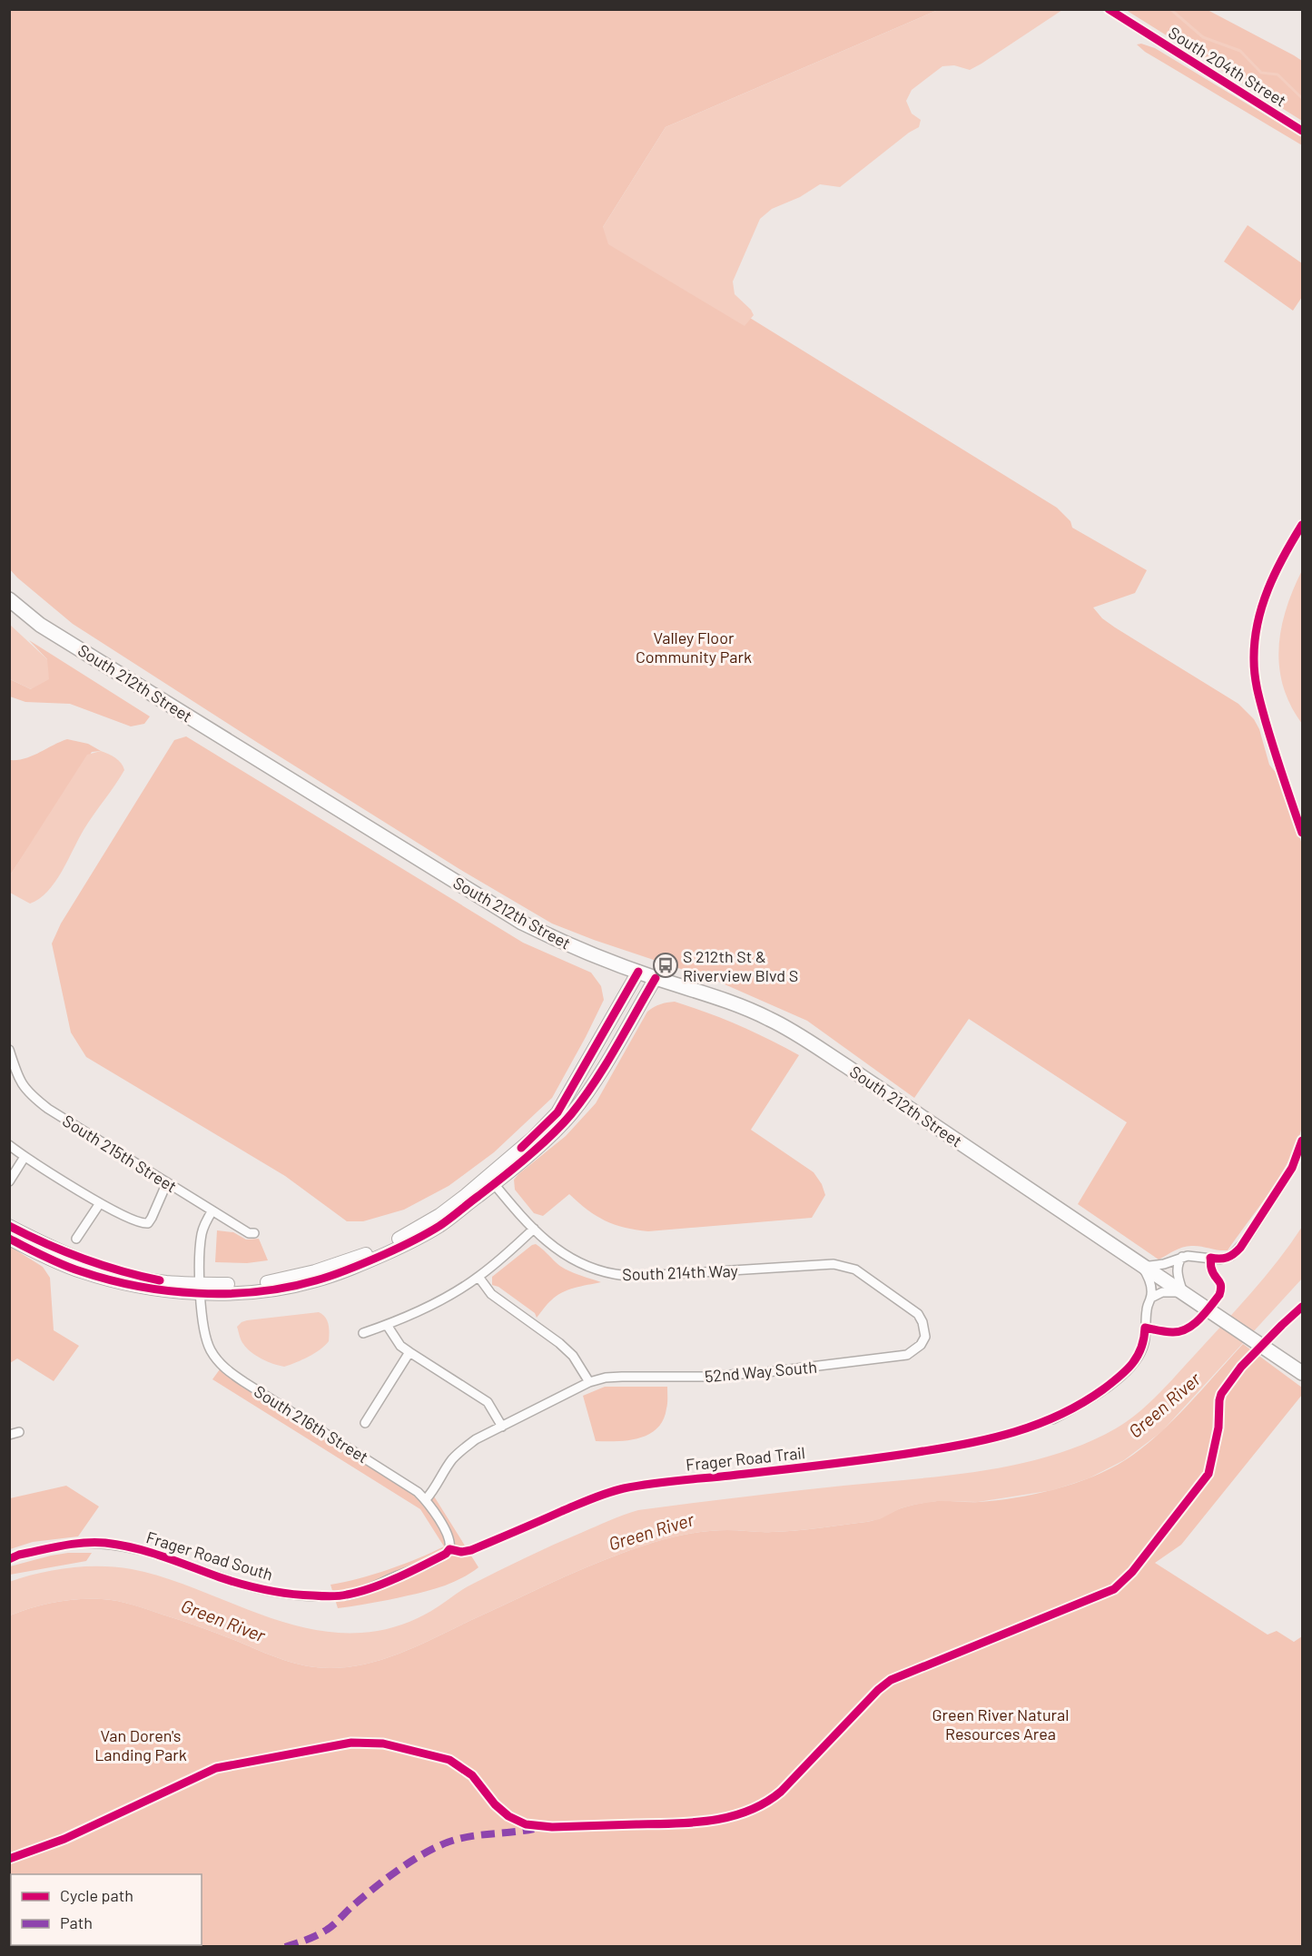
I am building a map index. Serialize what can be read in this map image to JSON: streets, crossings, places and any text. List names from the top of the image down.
{
  "streets": {
    "main road": ["South 212th Street"],
    "street": [
      "South 204th Street",
      "South 215th Street",
      "South 214th Way",
      "52nd Way South",
      "South 216th Street",
      "Frager Road South"
    ],
    "cycle path": ["Frager Road Trail"]
  },
  "crossings": [
    ["South 215th Street", "South 216th Street"],
    ["South 214th Way", "52nd Way South"],
    ["52nd Way South", "South 216th Street"],
    ["South 216th Street", "Frager Road South"]
  ],
  "water": ["Green River"],
  "parks": ["Valley Floor Community Park", "Green River Natural Resources Area", "Van Doren's Landing Park"],
  "places": {
    "bus stop": ["S 212th St & Riverview Blvd S"]
  },
  "legend": ["Cycle path", "Path"]
}
